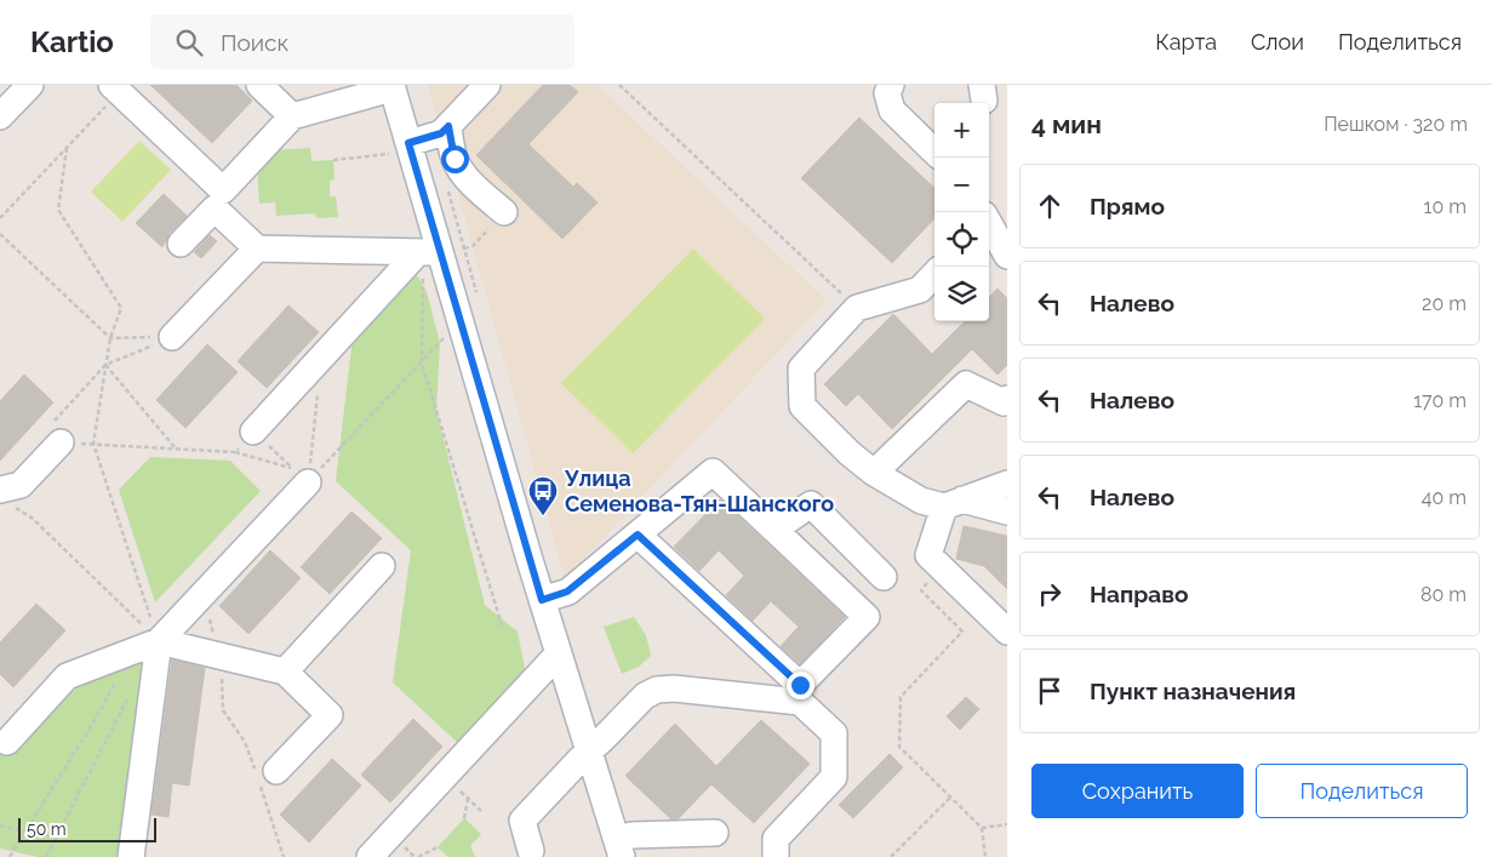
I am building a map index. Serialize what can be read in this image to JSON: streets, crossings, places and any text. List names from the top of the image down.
{
  "places": {
    "bus stop": ["Улица Семенова-Тян-Шанского"]
  },
  "scale_bar": "50 m",
  "page": {
    "header": "Kartio",
    "search": "Поиск",
    "nav": ["Карта", "Слои", "Поделиться"],
    "heading": ["4 мин", "Пешком · 320 m"],
    "map_buttons": ["+", "−"],
    "list": [
      ["Прямо", "10 m"],
      ["Налево", "20 m"],
      ["Налево", "170 m"],
      ["Налево", "40 m"],
      ["Направо", "80 m"],
      "Пункт назначения"
    ],
    "buttons": ["Сохранить", "Поделиться"],
    "scale": "50 m"
  }
}
